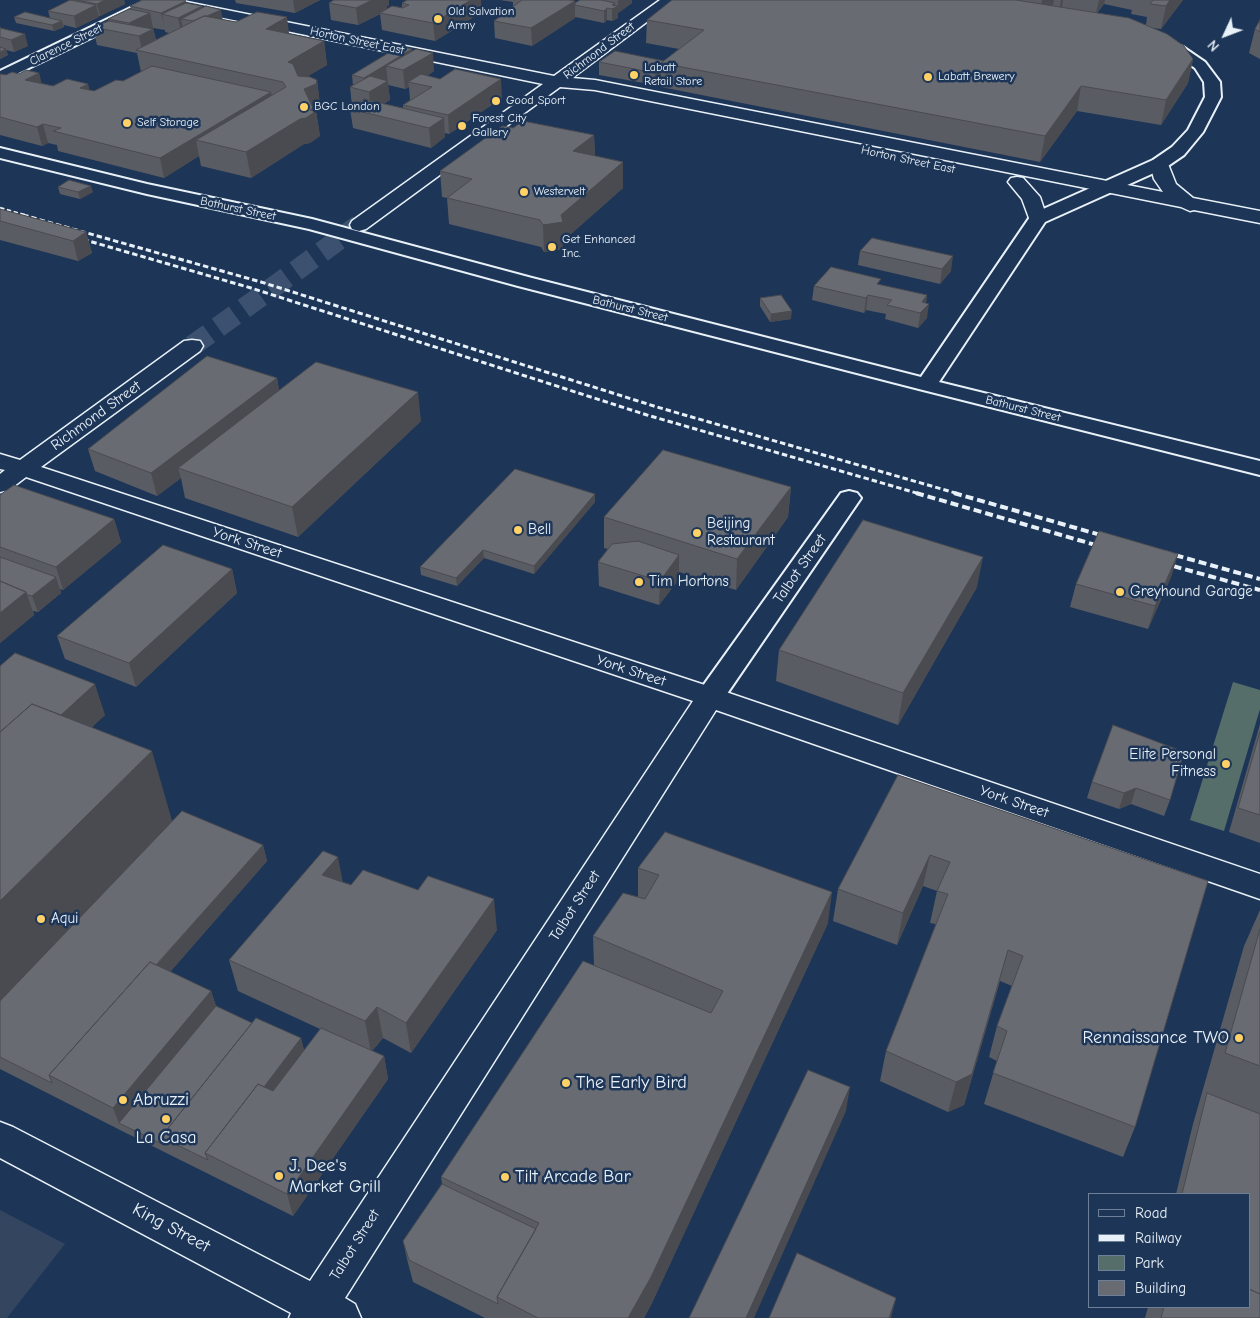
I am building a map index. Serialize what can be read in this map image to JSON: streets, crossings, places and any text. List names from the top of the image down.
{
  "streets": {
    "main road": [
      "Horton Street East",
      "Richmond Street",
      "York Street",
      "Talbot Street",
      "King Street"
    ],
    "street": ["Clarence Street", "Bathurst Street"]
  },
  "crossings": [
    ["Horton Street East", "Clarence Street"],
    ["Horton Street East", "Richmond Street"],
    ["Richmond Street", "York Street"],
    ["York Street", "Talbot Street"],
    ["Talbot Street", "King Street"]
  ],
  "places": [
    "Old Salvation Army",
    "Labatt Retail Store",
    "Labatt Brewery",
    "Good Sport",
    "BGC London",
    "Self Storage",
    "Forest City Gallery",
    "Westervelt",
    "Get Enhanced Inc.",
    "Bell",
    "Beijing Restaurant",
    "Tim Hortons",
    "Greyhound Garage",
    "Elite Personal Fitness",
    "Aqui",
    "Rennaissance TWO",
    "The Early Bird",
    "Abruzzi",
    "La Casa",
    "J. Dee's Market Grill",
    "Tilt Arcade Bar"
  ],
  "legend": [
    "Road",
    "Railway",
    "Park",
    "Building"
  ],
  "north": "bottom left"
}
